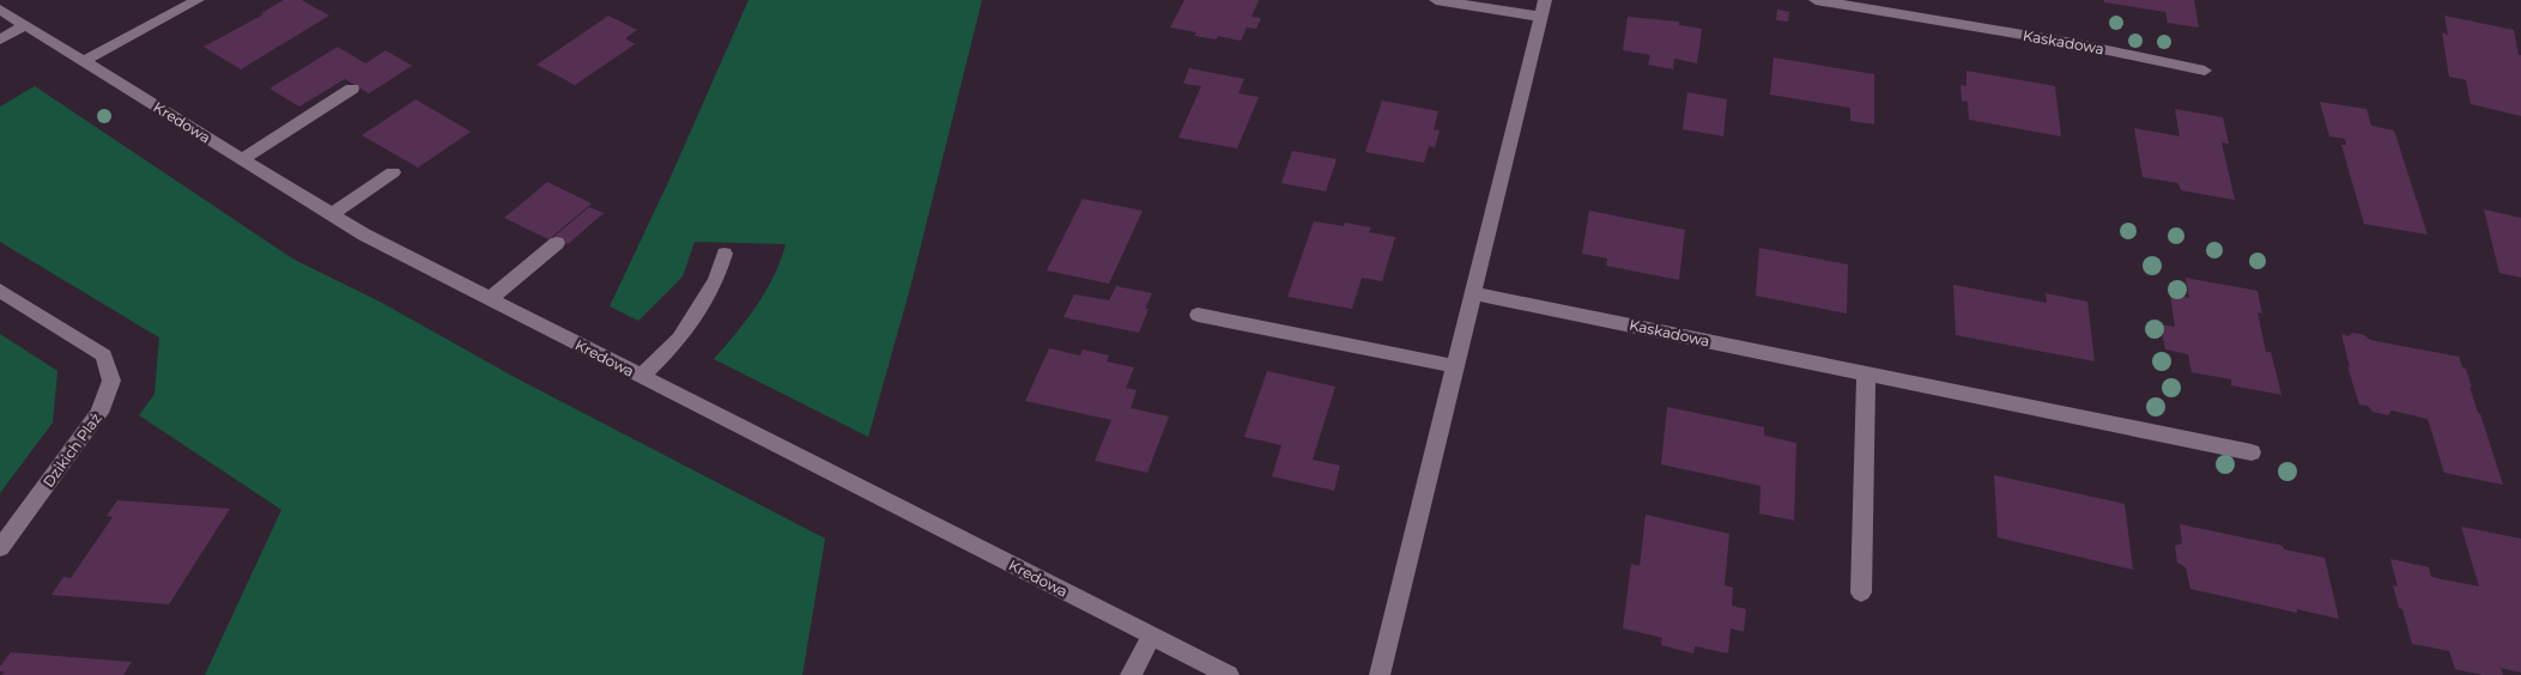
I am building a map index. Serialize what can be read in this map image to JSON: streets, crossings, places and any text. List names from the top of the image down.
{
  "streets": {
    "street": ["Kaskadowa", "Kredowa", "Dzikich Plaż"]
  }
}
